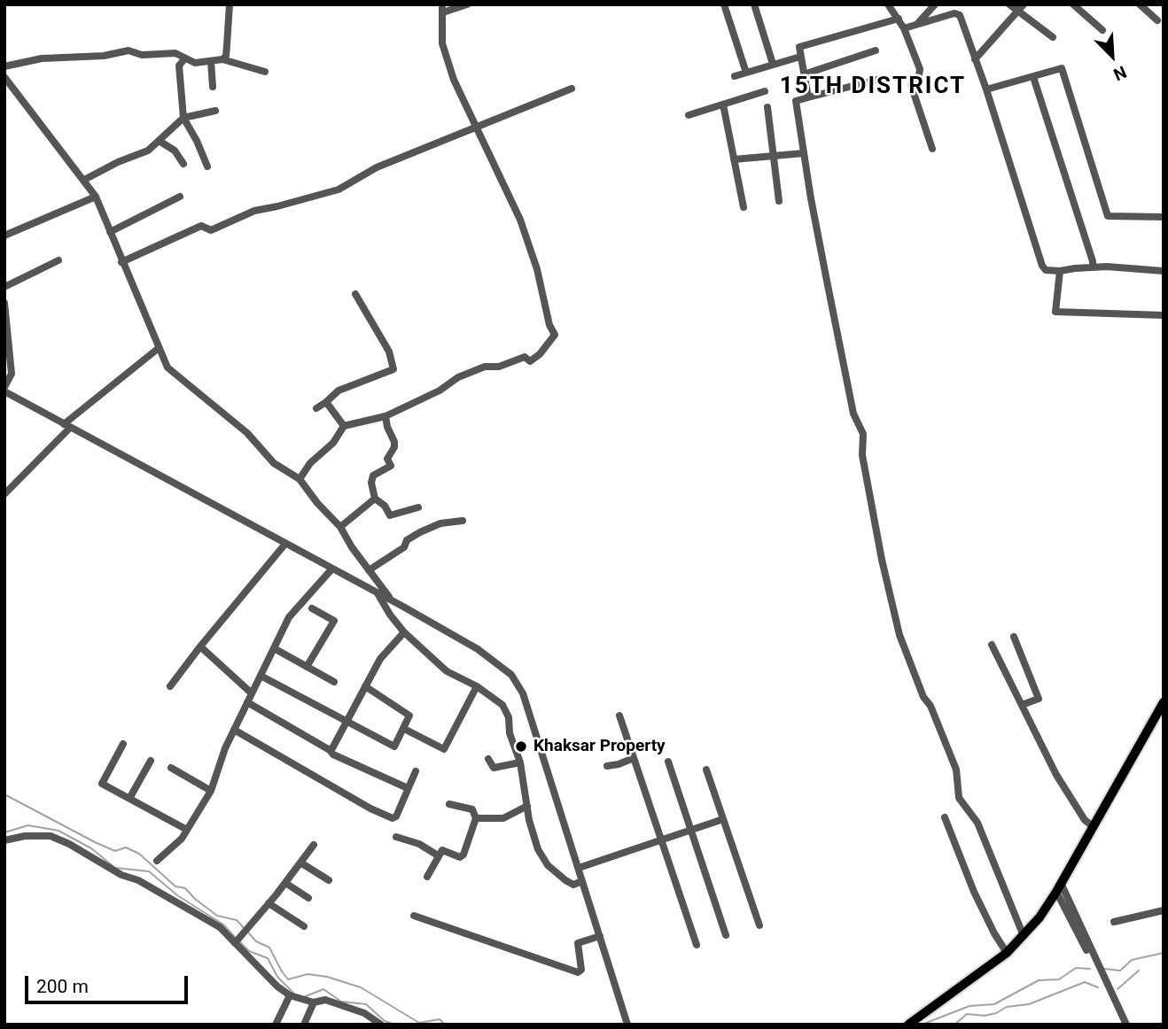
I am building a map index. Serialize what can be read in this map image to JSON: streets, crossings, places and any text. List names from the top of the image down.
{
  "districts": ["15TH DISTRICT"],
  "places": ["Khaksar Property"],
  "scale_bar": "200 m",
  "north": "bottom right"
}
